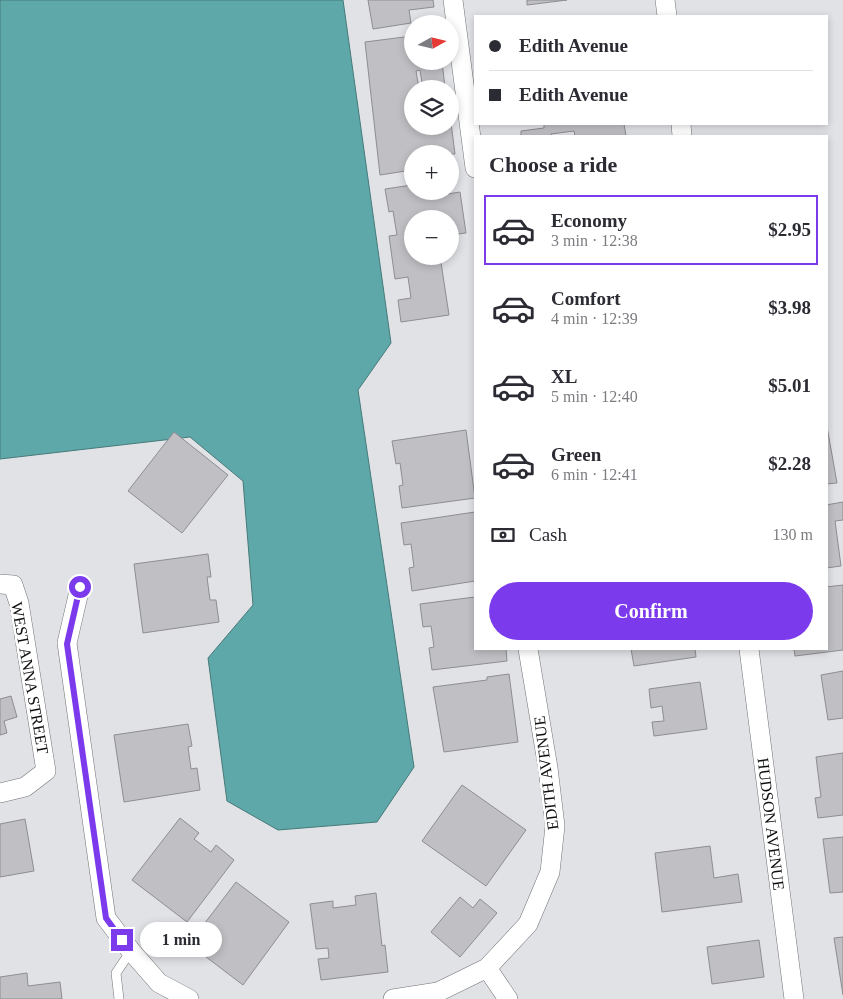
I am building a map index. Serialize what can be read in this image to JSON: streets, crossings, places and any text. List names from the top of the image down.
{
  "streets": {
    "street": ["WEST ANNA STREET", "EDITH AVENUE", "HUDSON AVENUE"]
  },
  "north": "right",
  "page": {
    "map_buttons": ["+", "−"],
    "banner": ["Edith Avenue", "Edith Avenue"],
    "heading": "Choose a ride",
    "list": [
      {
        "name": "Economy",
        "note": "3 min · 12:38",
        "value": "$2.95"
      },
      {
        "name": "Comfort",
        "note": "4 min · 12:39",
        "value": "$3.98"
      },
      {
        "name": "XL",
        "note": "5 min · 12:40",
        "value": "$5.01"
      },
      {
        "name": "Green",
        "note": "6 min · 12:41",
        "value": "$2.28"
      }
    ],
    "pay": ["Cash", "130 m"],
    "buttons": "Confirm",
    "bubble": "1 min"
  }
}
